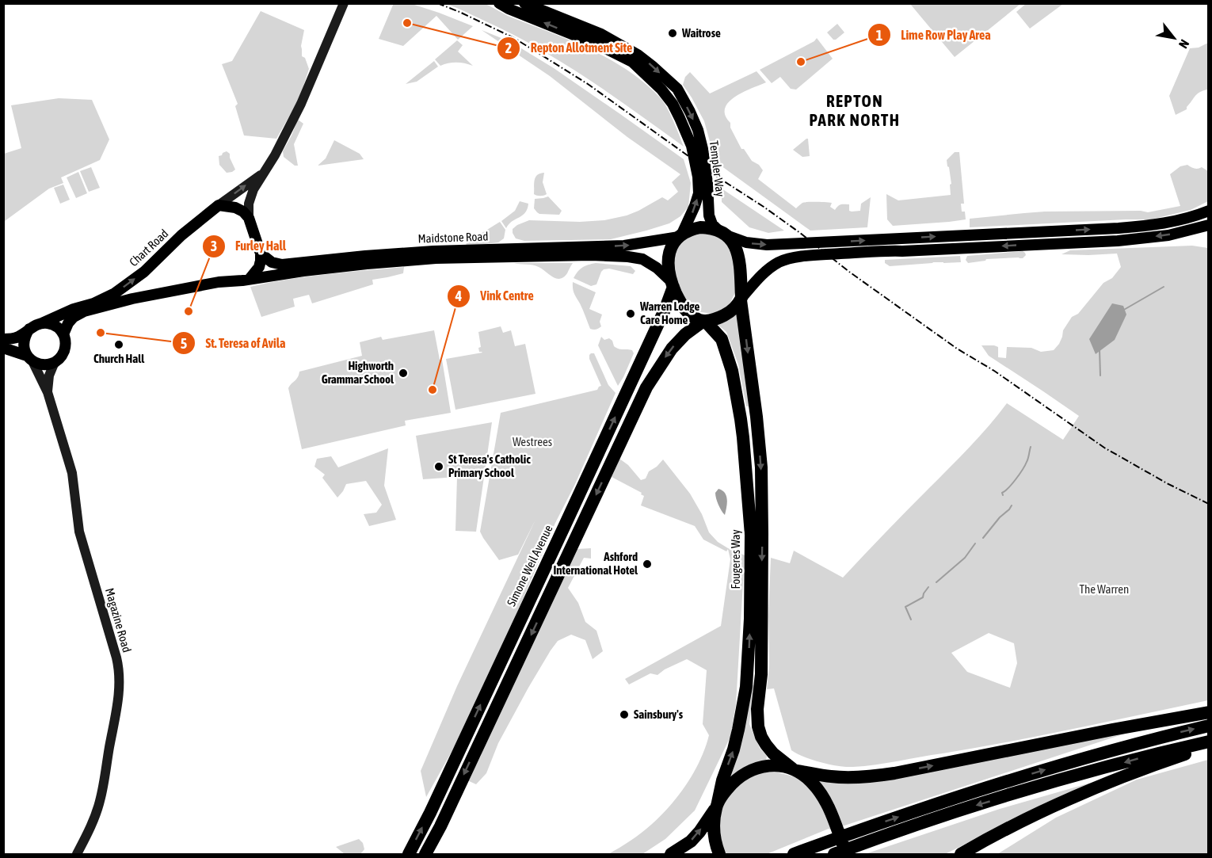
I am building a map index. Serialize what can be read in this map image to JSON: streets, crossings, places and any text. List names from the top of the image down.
{
  "streets": {
    "highway": ["Fougeres Way", "Simone Weil Avenue"],
    "main road": ["Templer Way", "Maidstone Road", "Chart Road"],
    "street": ["Magazine Road"]
  },
  "crossings": [
    ["Templer Way", "Maidstone Road"],
    ["Templer Way", "Fougeres Way"],
    ["Templer Way", "Simone Weil Avenue"],
    ["Maidstone Road", "Chart Road"],
    ["Maidstone Road", "Fougeres Way"],
    ["Maidstone Road", "Simone Weil Avenue"],
    ["Maidstone Road", "Magazine Road"],
    ["Chart Road", "Magazine Road"],
    ["Fougeres Way", "Simone Weil Avenue"]
  ],
  "one_way": ["Chart Road"],
  "districts": ["REPTON PARK NORTH"],
  "parks": ["Westrees", "The Warren"],
  "places": [
    "Repton Allotment Site",
    "Waitrose",
    "Lime Row Play Area",
    "Furley Hall",
    "Warren Lodge Care Home",
    "St. Teresa of Avila",
    "Church Hall",
    "Highworth Grammar School",
    "Vink Centre",
    "St Teresa's Catholic Primary School",
    "Ashford International Hotel",
    "Sainsbury's"
  ],
  "north": "bottom right"
}
